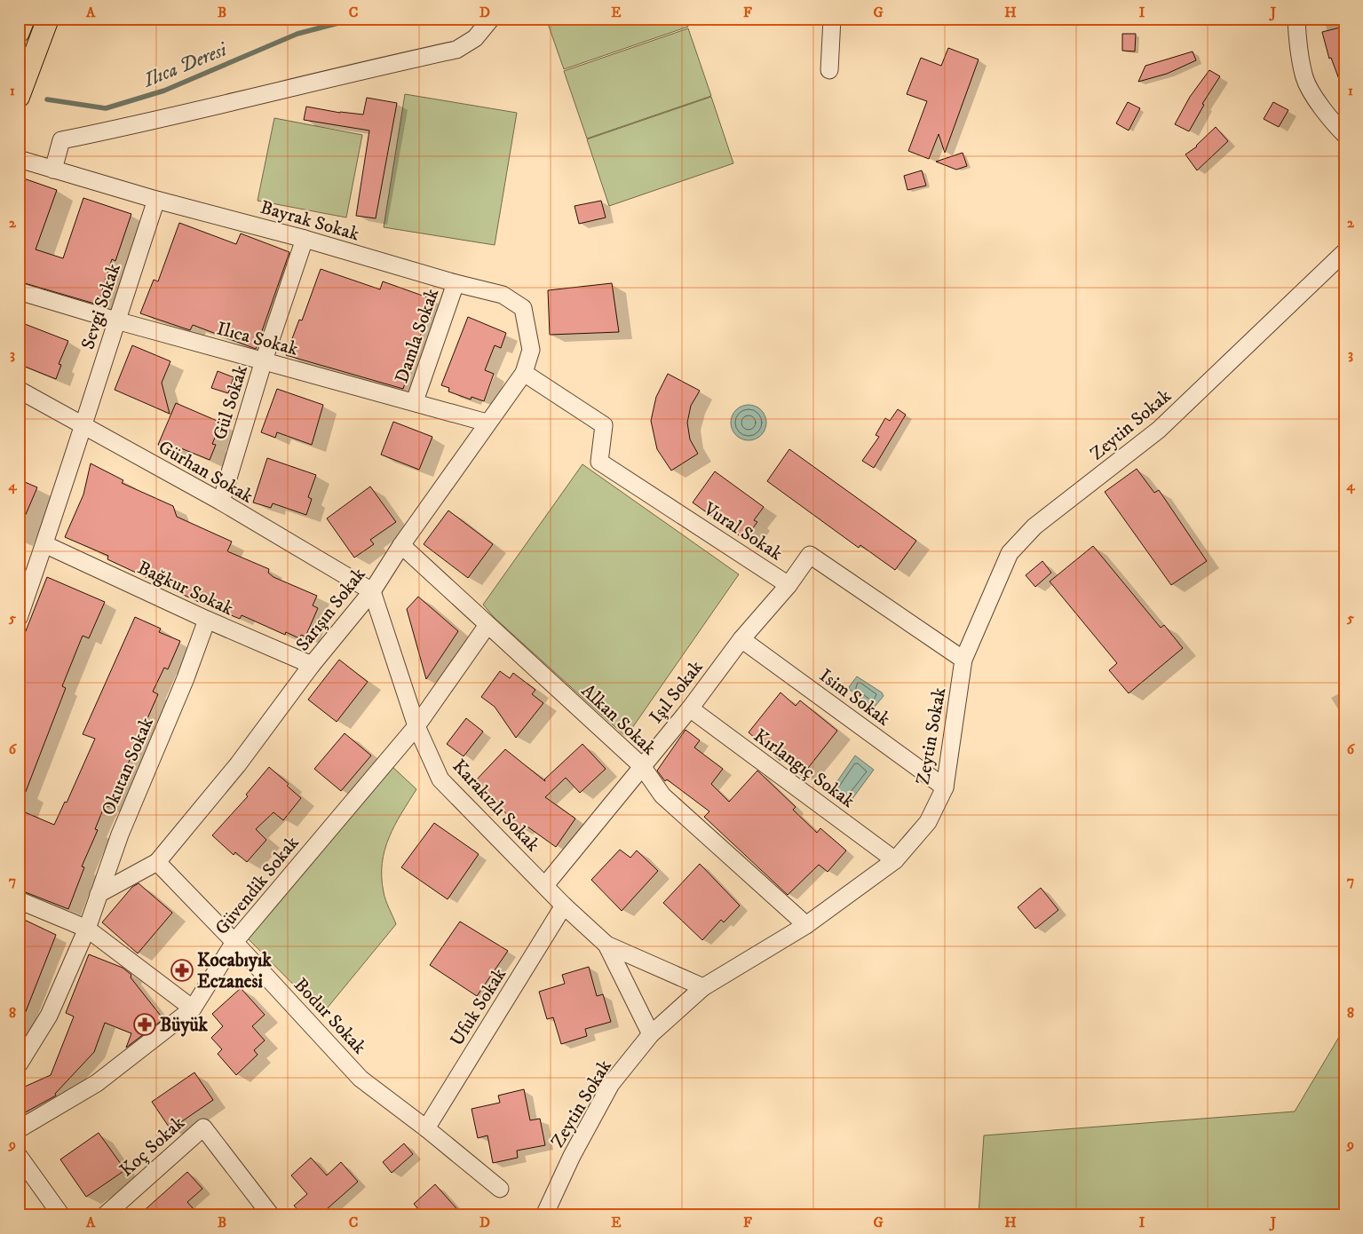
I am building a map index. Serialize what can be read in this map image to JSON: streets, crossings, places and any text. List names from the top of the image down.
{
  "streets": {
    "street": [
      "Bayrak Sokak",
      "Sevgi Sokak",
      "Damla Sokak",
      "Ilıca Sokak",
      "Gül Sokak",
      "Zeytin Sokak",
      "Gürhan Sokak",
      "Vural Sokak",
      "Bağkur Sokak",
      "Sarışın Sokak",
      "Işıl Sokak",
      "Isim Sokak",
      "Alkan Sokak",
      "Okutan Sokak",
      "Kırlangıç Sokak",
      "Karakızlı Sokak",
      "Güvendik Sokak",
      "Ufuk Sokak",
      "Bodur Sokak",
      "Koç Sokak"
    ]
  },
  "crossings": [
    ["Bayrak Sokak", "Sevgi Sokak"],
    ["Bayrak Sokak", "Damla Sokak"],
    ["Bayrak Sokak", "Gül Sokak"],
    ["Bayrak Sokak", "Vural Sokak"],
    ["Bayrak Sokak", "Sarışın Sokak"],
    ["Sevgi Sokak", "Ilıca Sokak"],
    ["Sevgi Sokak", "Gürhan Sokak"],
    ["Sevgi Sokak", "Bağkur Sokak"],
    ["Damla Sokak", "Ilıca Sokak"],
    ["Ilıca Sokak", "Gül Sokak"],
    ["Ilıca Sokak", "Sarışın Sokak"],
    ["Gül Sokak", "Gürhan Sokak"],
    ["Zeytin Sokak", "Vural Sokak"],
    ["Zeytin Sokak", "Isim Sokak"],
    ["Zeytin Sokak", "Alkan Sokak"],
    ["Zeytin Sokak", "Kırlangıç Sokak"],
    ["Zeytin Sokak", "Karakızlı Sokak"],
    ["Gürhan Sokak", "Sarışın Sokak"],
    ["Gürhan Sokak", "Karakızlı Sokak"],
    ["Vural Sokak", "Sarışın Sokak"],
    ["Vural Sokak", "Işıl Sokak"],
    ["Bağkur Sokak", "Sarışın Sokak"],
    ["Bağkur Sokak", "Okutan Sokak"],
    ["Sarışın Sokak", "Alkan Sokak"],
    ["Sarışın Sokak", "Karakızlı Sokak"],
    ["Sarışın Sokak", "Bodur Sokak"],
    ["Işıl Sokak", "Isim Sokak"],
    ["Işıl Sokak", "Alkan Sokak"],
    ["Işıl Sokak", "Kırlangıç Sokak"],
    ["Işıl Sokak", "Karakızlı Sokak"],
    ["Alkan Sokak", "Güvendik Sokak"],
    ["Karakızlı Sokak", "Güvendik Sokak"],
    ["Karakızlı Sokak", "Ufuk Sokak"],
    ["Güvendik Sokak", "Bodur Sokak"],
    ["Ufuk Sokak", "Bodur Sokak"]
  ],
  "water": ["Ilıca Deresi"],
  "places": {
    "pharmacy": ["Kocabıyık Eczanesi", "Büyük"]
  },
  "grid": {
    "columns": [
      "A",
      "B",
      "C",
      "D",
      "E",
      "F",
      "G",
      "H",
      "I",
      "J"
    ],
    "rows": [
      "1",
      "2",
      "3",
      "4",
      "5",
      "6",
      "7",
      "8",
      "9"
    ]
  }
}
